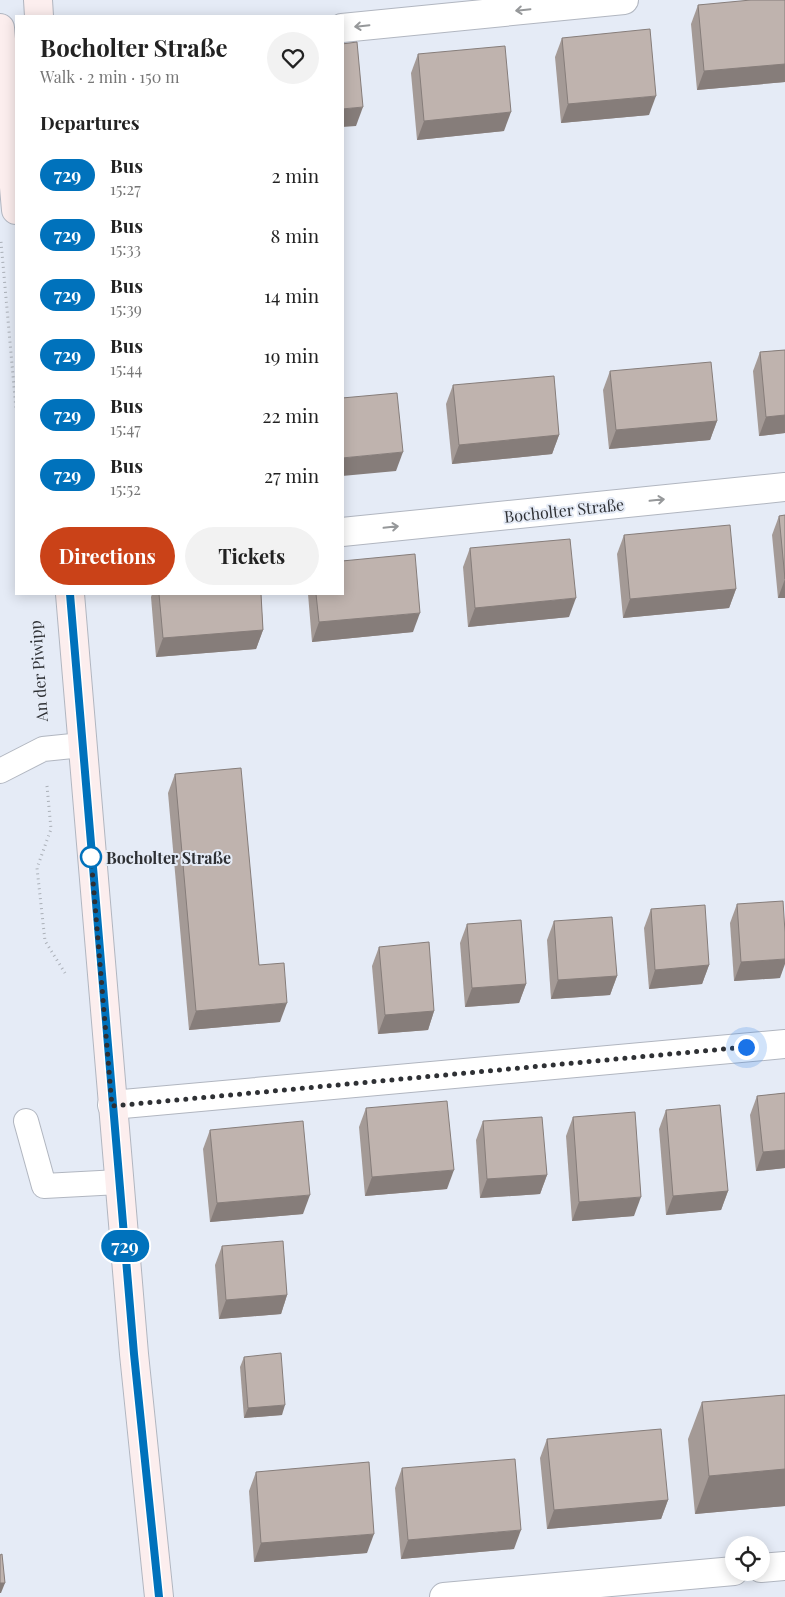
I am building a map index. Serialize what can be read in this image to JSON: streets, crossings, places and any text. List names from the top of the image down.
{
  "streets": {
    "street": ["Bocholter Straße"],
    "path": ["An der Piwipp"]
  },
  "one_way": ["Bocholter Straße"],
  "places": ["Bocholter Straße"],
  "lines": ["bus line 729"],
  "page": {
    "on_map": "729",
    "heading": [
      ["Bocholter Straße", "Walk · 2 min · 150 m"],
      "Departures"
    ],
    "list": [
      {
        "mark": "729",
        "name": "Bus",
        "note": "15:27",
        "value": "2 min"
      },
      {
        "mark": "729",
        "name": "Bus",
        "note": "15:33",
        "value": "8 min"
      },
      {
        "mark": "729",
        "name": "Bus",
        "note": "15:39",
        "value": "14 min"
      },
      {
        "mark": "729",
        "name": "Bus",
        "note": "15:44",
        "value": "19 min"
      },
      {
        "mark": "729",
        "name": "Bus",
        "note": "15:47",
        "value": "22 min"
      },
      {
        "mark": "729",
        "name": "Bus",
        "note": "15:52",
        "value": "27 min"
      }
    ],
    "buttons": ["Directions", "Tickets"]
  }
}
